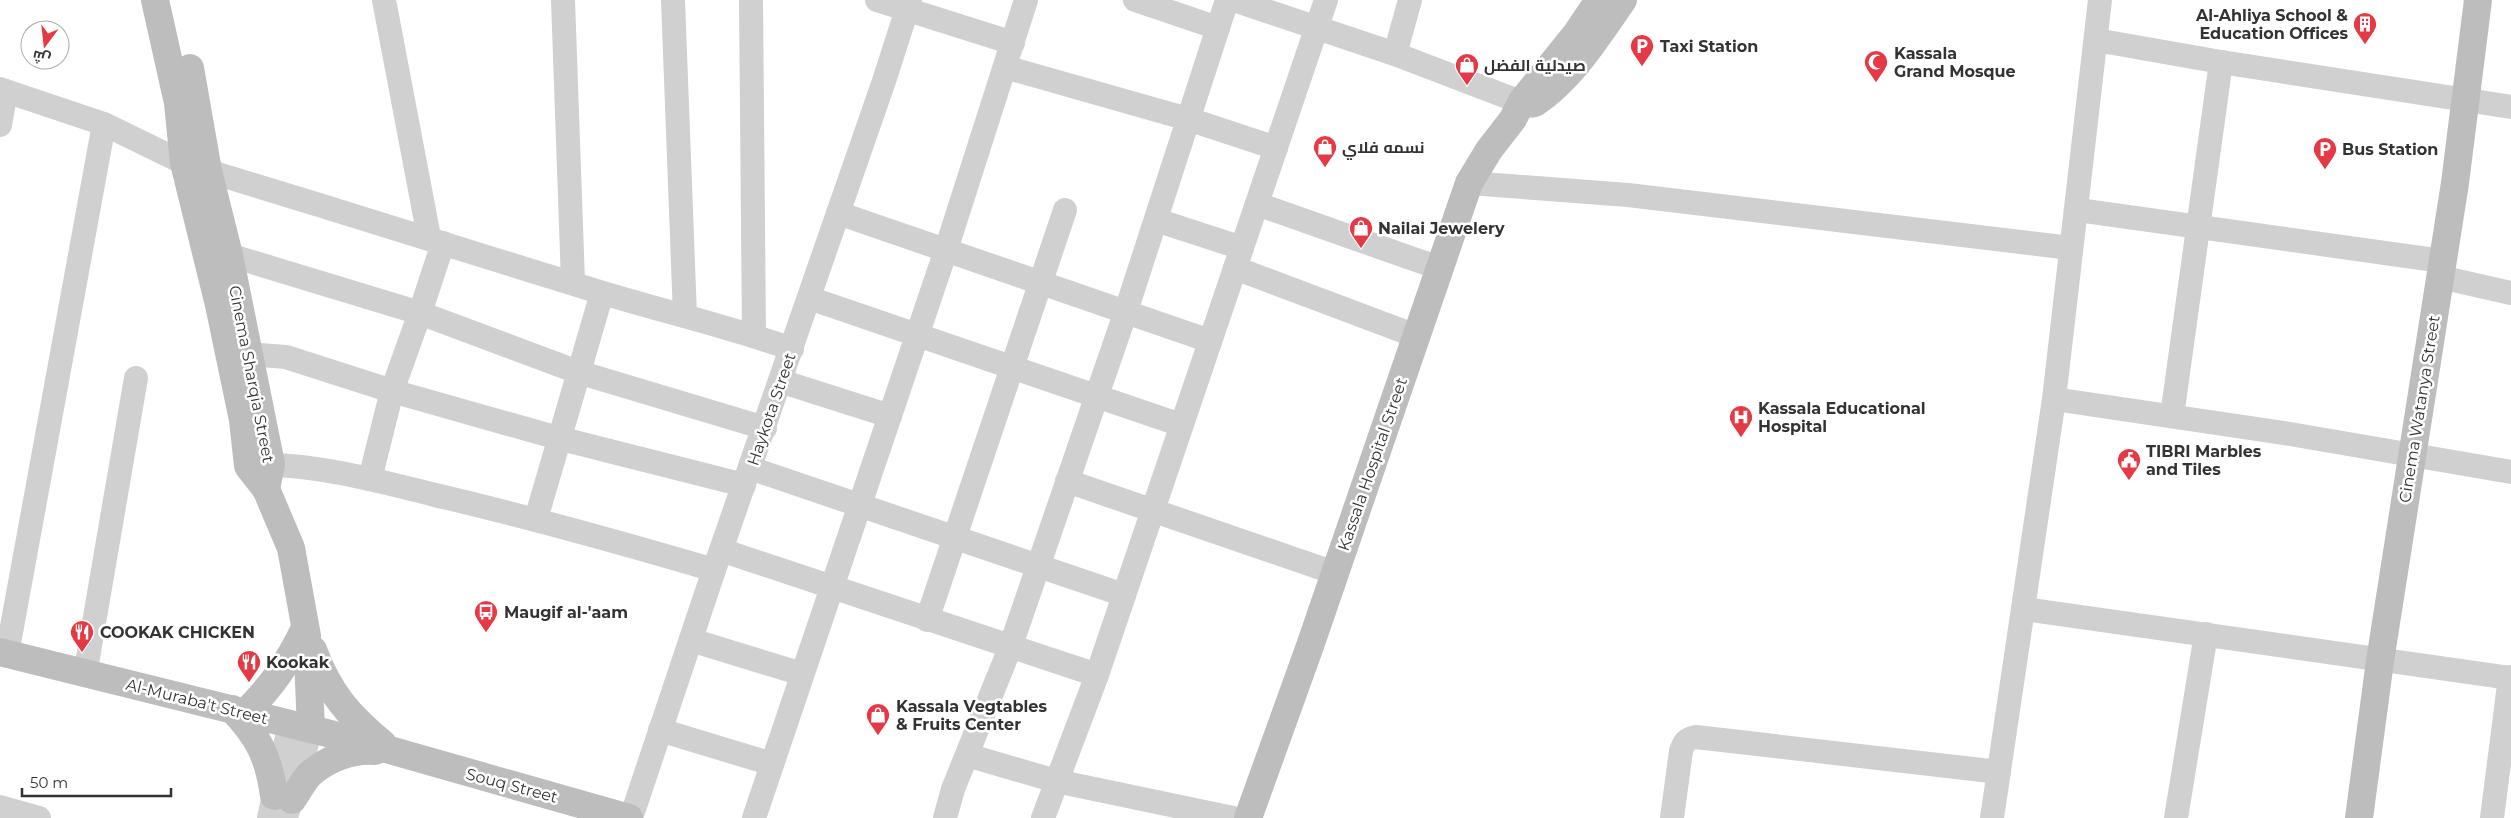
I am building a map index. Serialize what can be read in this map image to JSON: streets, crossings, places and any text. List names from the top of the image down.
{
  "streets": {
    "main road": [
      "Cinema Sharqia Street",
      "Cinema Watanya Street",
      "Kassala Hospital Street",
      "Al-Muraba't Street",
      "Souq Street"
    ],
    "street": ["Haykota Street"]
  },
  "crossings": [
    ["Haykota Street", "Souq Street"],
    ["Al-Muraba't Street", "Souq Street"]
  ],
  "places": {
    "building": ["Al-Ahliya School & Education Offices"],
    "parking": ["Taxi Station", "Bus Station"],
    "mosque": ["Kassala Grand Mosque"],
    "shop": [
      "صيدلية الفضل",
      "نسمه فلاي",
      "Nailai Jewelery",
      "Kassala Vegtables & Fruits Center"
    ],
    "hospital": ["Kassala Educational Hospital"],
    "public building": ["TIBRI Marbles and Tiles"],
    "bus stop": ["Maugif al-'aam"],
    "restaurant": ["COOKAK CHICKEN", "Kookak"]
  },
  "scale_bar": "50 m",
  "north": "bottom"
}
